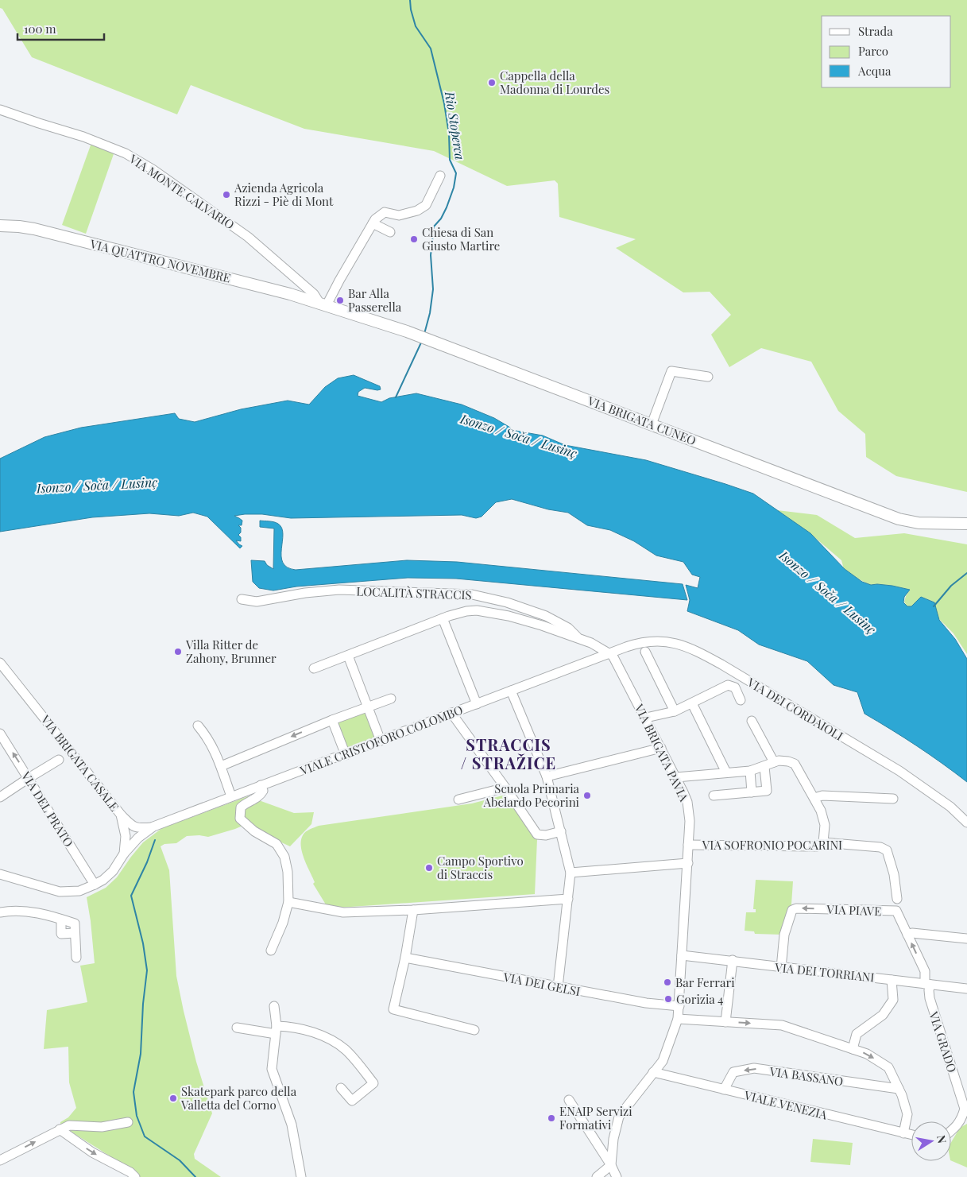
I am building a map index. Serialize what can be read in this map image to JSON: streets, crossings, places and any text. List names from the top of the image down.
{
  "streets": {
    "main road": ["VIA QUATTRO NOVEMBRE", "VIA BRIGATA CUNEO"],
    "street": [
      "VIA MONTE CALVARIO",
      "LOCALITÀ STRACCIS",
      "VIA DEI CORDAIOLI",
      "VIALE CRISTOFORO COLOMBO",
      "VIA BRIGATA PAVIA",
      "VIA BRIGATA CASALE",
      "VIA DEL PRATO",
      "VIA SOFRONIO POCARINI",
      "VIA PIAVE",
      "VIA DEI TORRIANI",
      "VIA DEI GELSI",
      "VIA GRADO",
      "VIA BASSANO",
      "VIALE VENEZIA"
    ]
  },
  "crossings": [
    ["VIA MONTE CALVARIO", "VIA QUATTRO NOVEMBRE"],
    ["VIA MONTE CALVARIO", "VIA BRIGATA CUNEO"],
    ["VIA QUATTRO NOVEMBRE", "VIA BRIGATA CUNEO"],
    ["LOCALITÀ STRACCIS", "VIA BRIGATA PAVIA"],
    ["VIA DEI CORDAIOLI", "VIALE CRISTOFORO COLOMBO"],
    ["VIA DEI CORDAIOLI", "VIA BRIGATA PAVIA"],
    ["VIALE CRISTOFORO COLOMBO", "VIA BRIGATA PAVIA"],
    ["VIALE CRISTOFORO COLOMBO", "VIA BRIGATA CASALE"],
    ["VIA BRIGATA PAVIA", "VIA SOFRONIO POCARINI"],
    ["VIA BRIGATA PAVIA", "VIA DEI TORRIANI"],
    ["VIA BRIGATA PAVIA", "VIA DEI GELSI"],
    ["VIA BRIGATA PAVIA", "VIALE VENEZIA"],
    ["VIA BRIGATA CASALE", "VIA DEL PRATO"],
    ["VIA SOFRONIO POCARINI", "VIA PIAVE"],
    ["VIA PIAVE", "VIA DEI TORRIANI"],
    ["VIA PIAVE", "VIA GRADO"],
    ["VIA DEI TORRIANI", "VIA GRADO"],
    ["VIA BASSANO", "VIALE VENEZIA"]
  ],
  "districts": ["STRACCIS / STRAŽICE"],
  "water": ["Rio Stoperca", "Isonzo / Soča / Lusinç"],
  "places": [
    "Cappella della Madonna di Lourdes",
    "Azienda Agricola Rizzi - Piè di Mont",
    "Chiesa di San Giusto Martire",
    "Bar Alla Passerella",
    "Villa Ritter de Zahony, Brunner",
    "Scuola Primaria Abelardo Pecorini",
    "Campo Sportivo di Straccis",
    "Bar Ferrari",
    "Gorizia 4",
    "Skatepark parco della Valletta del Corno",
    "ENAIP Servizi Formativi"
  ],
  "legend": ["Strada", "Parco", "Acqua"],
  "scale_bar": "100 m",
  "north": "right"
}
